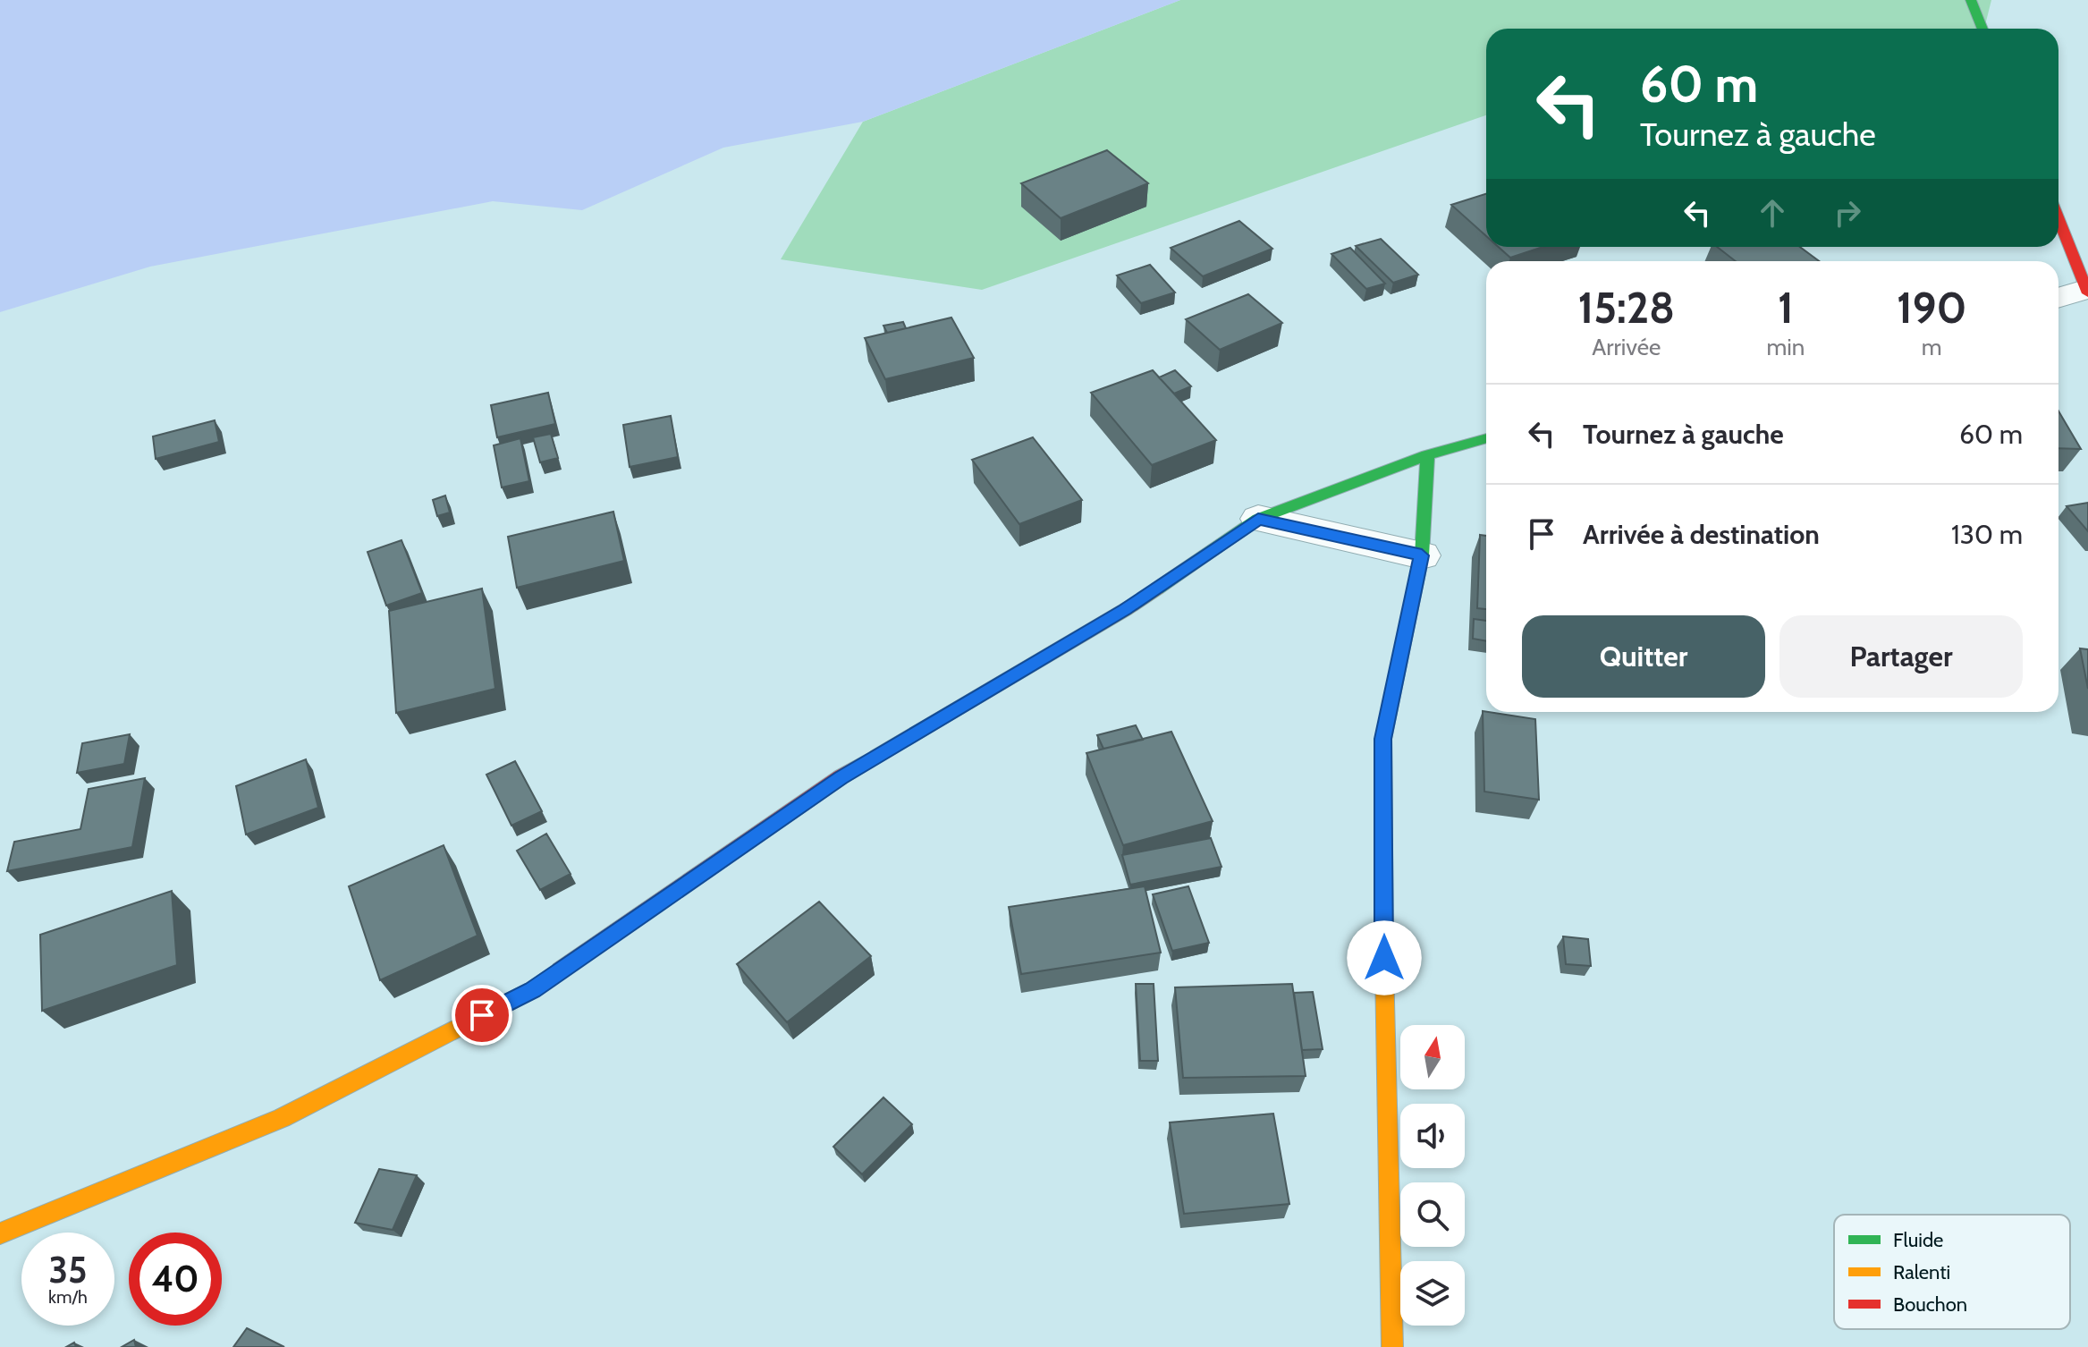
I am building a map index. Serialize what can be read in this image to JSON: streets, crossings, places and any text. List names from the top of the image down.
{
  "legend": ["Fluide", "Ralenti", "Bouchon"],
  "north": "top",
  "page": {
    "turn": ["60 m", "Tournez à gauche"],
    "eta": [
      "15:28",
      "Arrivée",
      "1",
      "min",
      "190",
      "m"
    ],
    "list": [
      {
        "name": "Tournez à gauche",
        "value": "60 m"
      },
      {
        "name": "Arrivée à destination",
        "value": "130 m"
      }
    ],
    "buttons": ["Quitter", "Partager"],
    "speed": "35 km/h",
    "limit": "40"
  }
}
